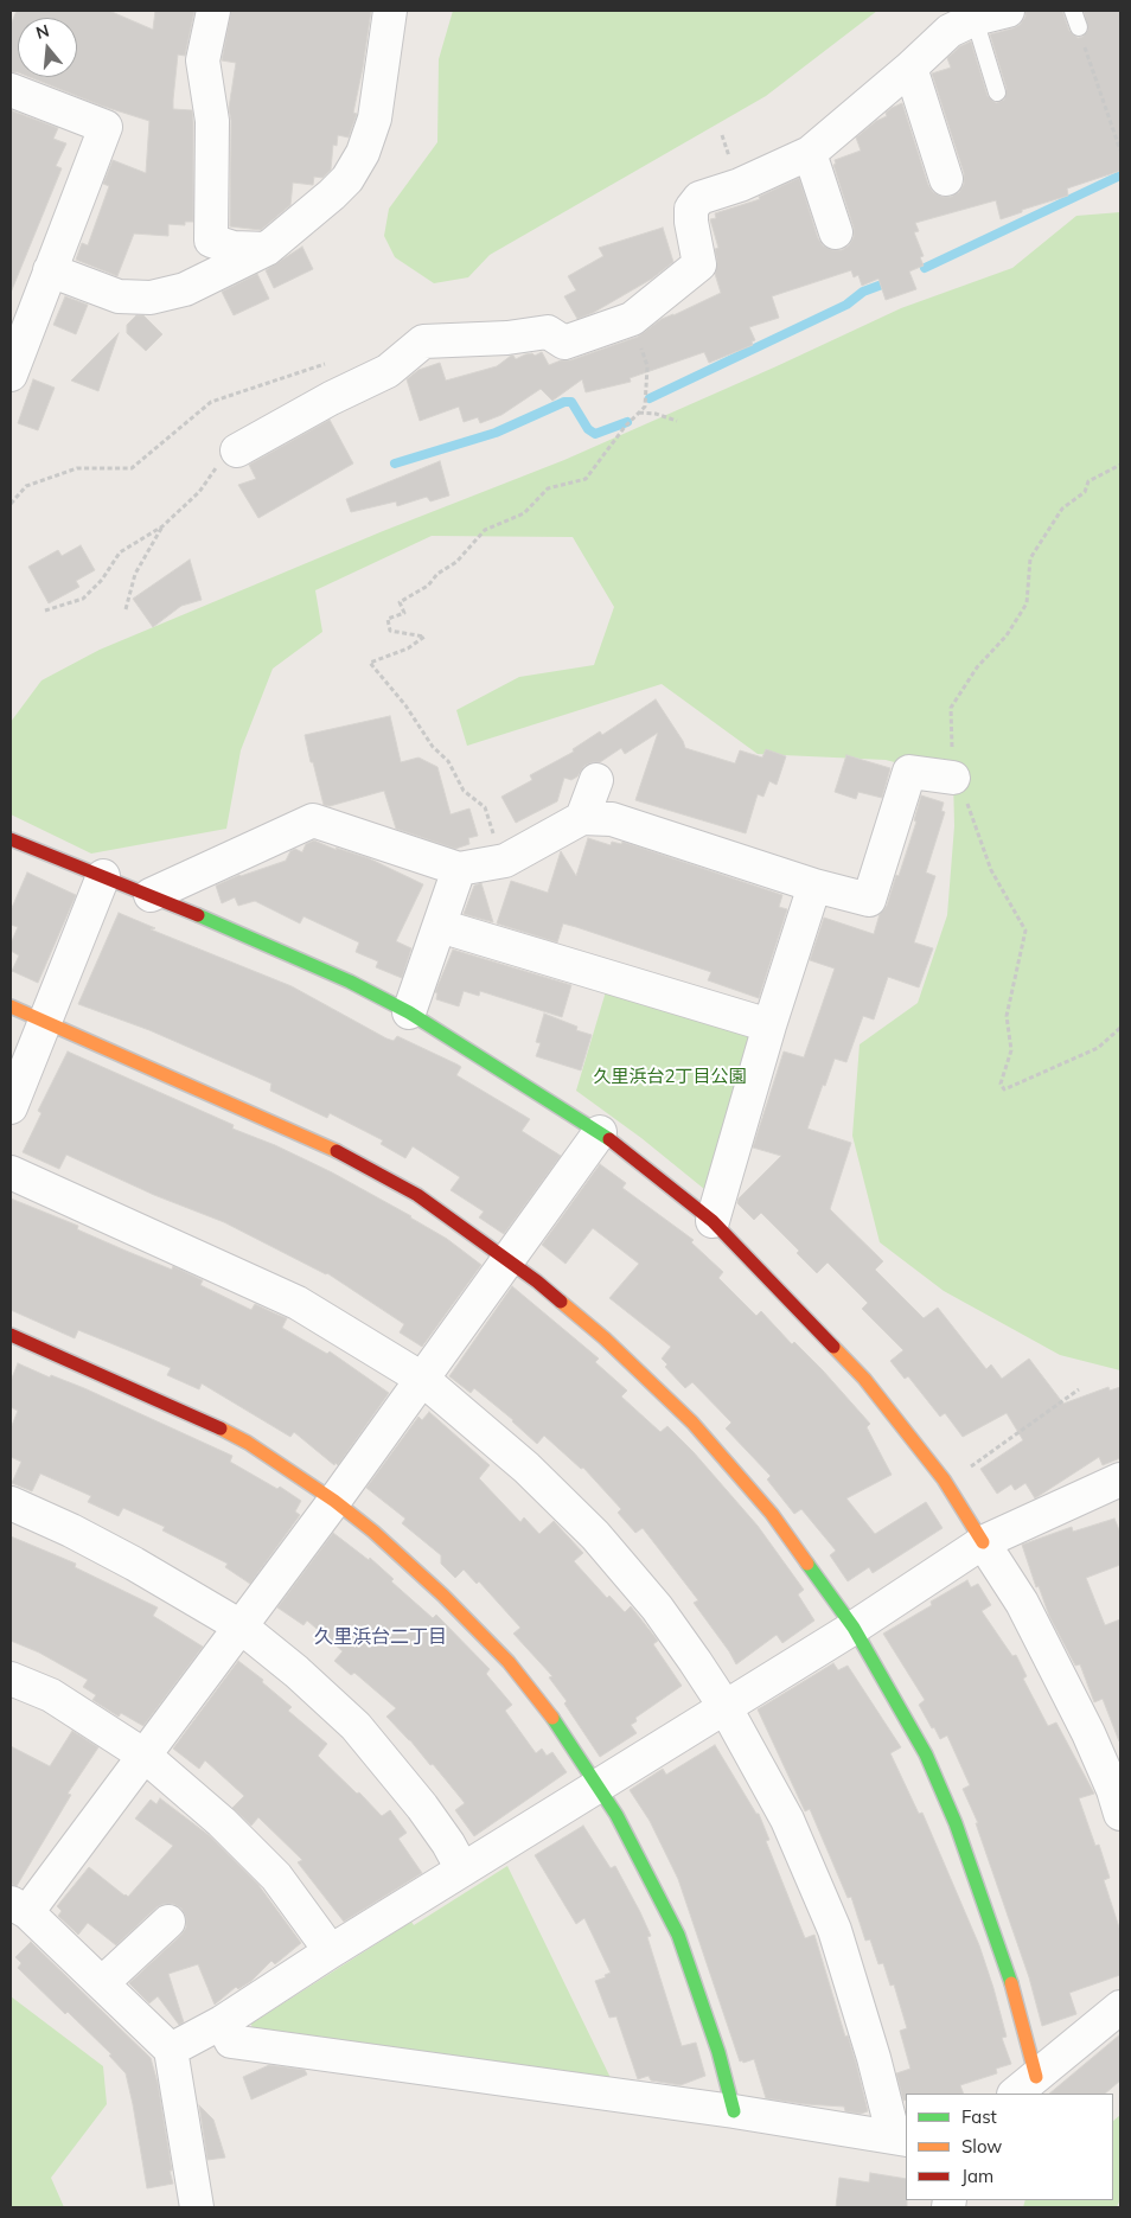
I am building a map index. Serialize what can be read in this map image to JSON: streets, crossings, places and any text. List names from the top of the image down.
{
  "districts": ["久里浜台二丁目"],
  "parks": ["久里浜台2丁目公園"],
  "legend": ["Fast", "Slow", "Jam"],
  "north": "top"
}
